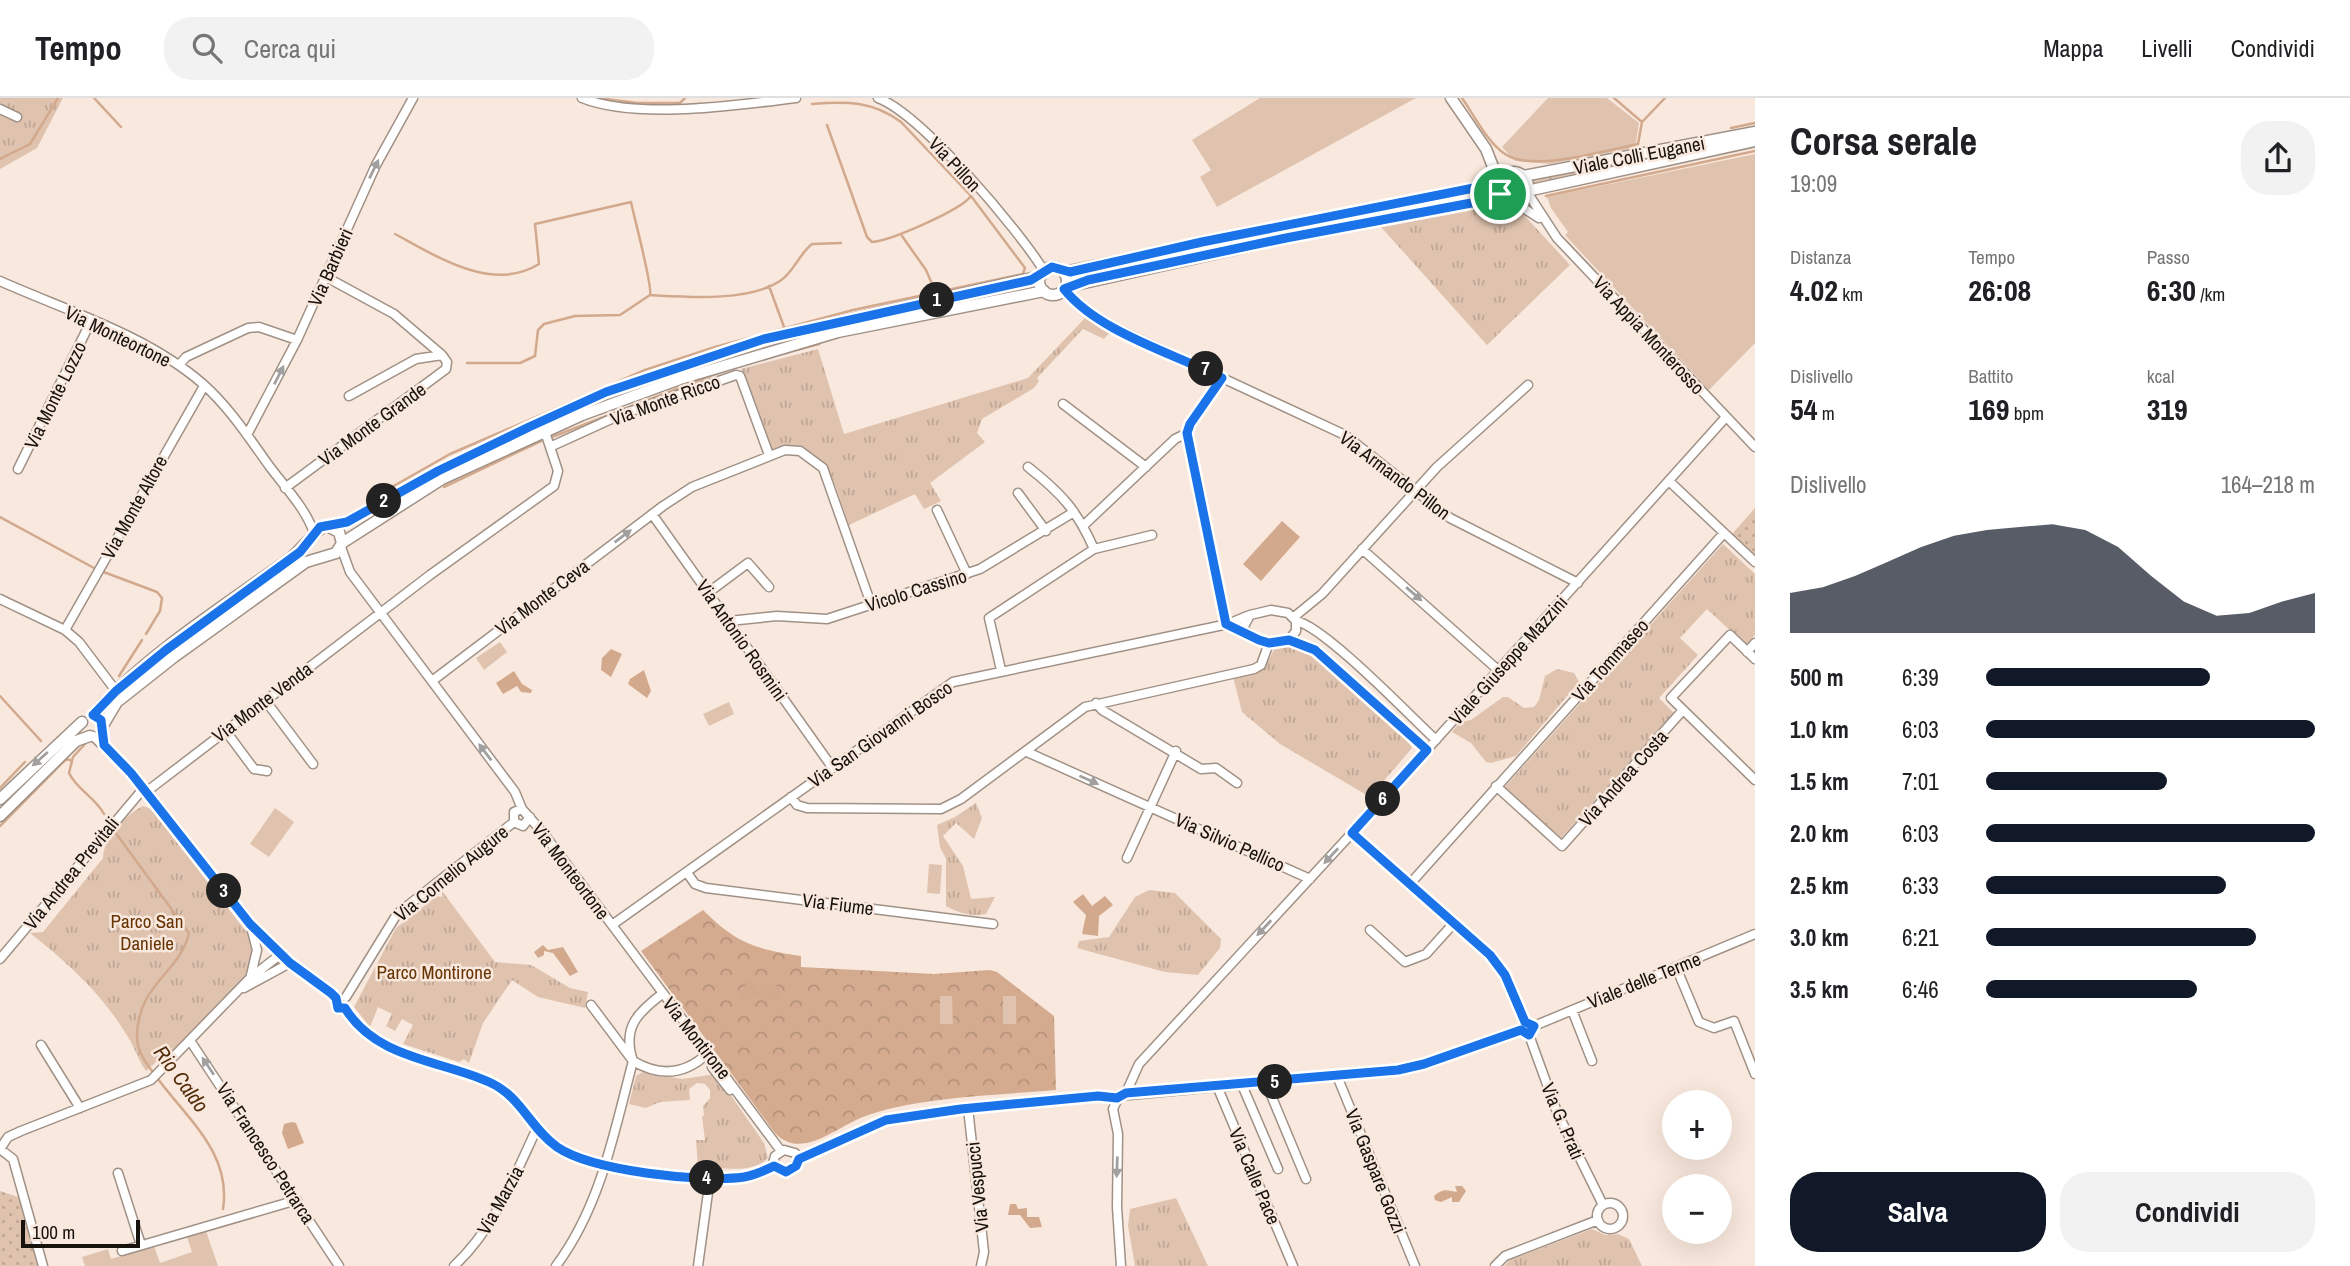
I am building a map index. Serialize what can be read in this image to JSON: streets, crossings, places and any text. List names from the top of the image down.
{
  "streets": {
    "main road": ["Viale Colli Euganei"],
    "street": [
      "Via Pillon",
      "Via Barbieri",
      "Via Appia Monterosso",
      "Via Monteortone",
      "Via Monte Lozzo",
      "Via Monte Ricco",
      "Via Monte Grande",
      "Via Armando Pillon",
      "Via Monte Altore",
      "Vicolo Cassino",
      "Via Monte Ceva",
      "Via Antonio Rosmini",
      "Viale Giuseppe Mazzini",
      "Via Tommaseo",
      "Via Monte Venda",
      "Via San Giovanni Bosco",
      "Via Andrea Costa",
      "Via Silvio Pellico",
      "Via Andrea Previtali",
      "Via Cornelio Augure",
      "Via Fiume",
      "Viale delle Terme",
      "Via Montirone",
      "Via G. Prati",
      "Via Francesco Petrarca",
      "Via Gaspare Gozzi",
      "Via Calle Pace",
      "Via Vespucci",
      "Via Marzia"
    ]
  },
  "crossings": [
    ["Viale Colli Euganei", "Via Pillon"],
    ["Viale Colli Euganei", "Via Appia Monterosso"],
    ["Viale Colli Euganei", "Via Monteortone"],
    ["Viale Colli Euganei", "Via Armando Pillon"],
    ["Via Pillon", "Via Armando Pillon"],
    ["Via Barbieri", "Via Monteortone"],
    ["Via Appia Monterosso", "Viale Giuseppe Mazzini"],
    ["Via Monteortone", "Via Monte Lozzo"],
    ["Via Monteortone", "Via Monte Grande"],
    ["Via Monteortone", "Via Monte Altore"],
    ["Via Monteortone", "Via Monte Ceva"],
    ["Via Monteortone", "Via Monte Venda"],
    ["Via Monteortone", "Via San Giovanni Bosco"],
    ["Via Monteortone", "Via Cornelio Augure"],
    ["Via Monteortone", "Via Montirone"],
    ["Via Monte Ricco", "Via Monte Ceva"],
    ["Via Armando Pillon", "Viale Giuseppe Mazzini"],
    ["Vicolo Cassino", "Via Monte Ceva"],
    ["Vicolo Cassino", "Via Antonio Rosmini"],
    ["Via Monte Ceva", "Via Antonio Rosmini"],
    ["Via Antonio Rosmini", "Via San Giovanni Bosco"],
    ["Viale Giuseppe Mazzini", "Via San Giovanni Bosco"],
    ["Viale Giuseppe Mazzini", "Via Silvio Pellico"],
    ["Viale Giuseppe Mazzini", "Viale delle Terme"],
    ["Viale Giuseppe Mazzini", "Via G. Prati"],
    ["Via Tommaseo", "Via Andrea Costa"],
    ["Via Tommaseo", "Via G. Prati"],
    ["Via Monte Venda", "Via Andrea Previtali"],
    ["Via San Giovanni Bosco", "Via Fiume"],
    ["Via San Giovanni Bosco", "Via Montirone"],
    ["Viale delle Terme", "Via G. Prati"],
    ["Viale delle Terme", "Via Gaspare Gozzi"],
    ["Viale delle Terme", "Via Calle Pace"]
  ],
  "one_way": [
    "Via Barbieri",
    "Via Monte Ceva",
    "Viale Giuseppe Mazzini",
    "Via Francesco Petrarca"
  ],
  "water": ["Rio Caldo"],
  "parks": ["Parco San Daniele", "Parco Montirone"],
  "scale_bar": "100 m",
  "page": {
    "header": "Tempo",
    "search": "Cerca qui",
    "nav": ["Mappa", "Livelli", "Condividi"],
    "heading": ["Corsa serale", "19:09"],
    "stats": [
      ["Distanza", "4.02 km"],
      ["Tempo", "26:08"],
      ["Passo", "6:30 /km"],
      ["Dislivello", "54 m"],
      ["Battito", "169 bpm"],
      ["kcal", "319"]
    ],
    "pins": [
      "1",
      "7",
      "2",
      "6",
      "3",
      "5",
      "4"
    ],
    "chart": ["Dislivello", "164–218 m"],
    "list": [
      {
        "name": "500 m",
        "note": "6:39"
      },
      {
        "name": "1.0 km",
        "note": "6:03"
      },
      {
        "name": "1.5 km",
        "note": "7:01"
      },
      {
        "name": "2.0 km",
        "note": "6:03"
      },
      {
        "name": "2.5 km",
        "note": "6:33"
      },
      {
        "name": "3.0 km",
        "note": "6:21"
      },
      {
        "name": "3.5 km",
        "note": "6:46"
      }
    ],
    "map_buttons": ["+", "−"],
    "buttons": ["Salva", "Condividi"],
    "scale": "100 m"
  }
}
